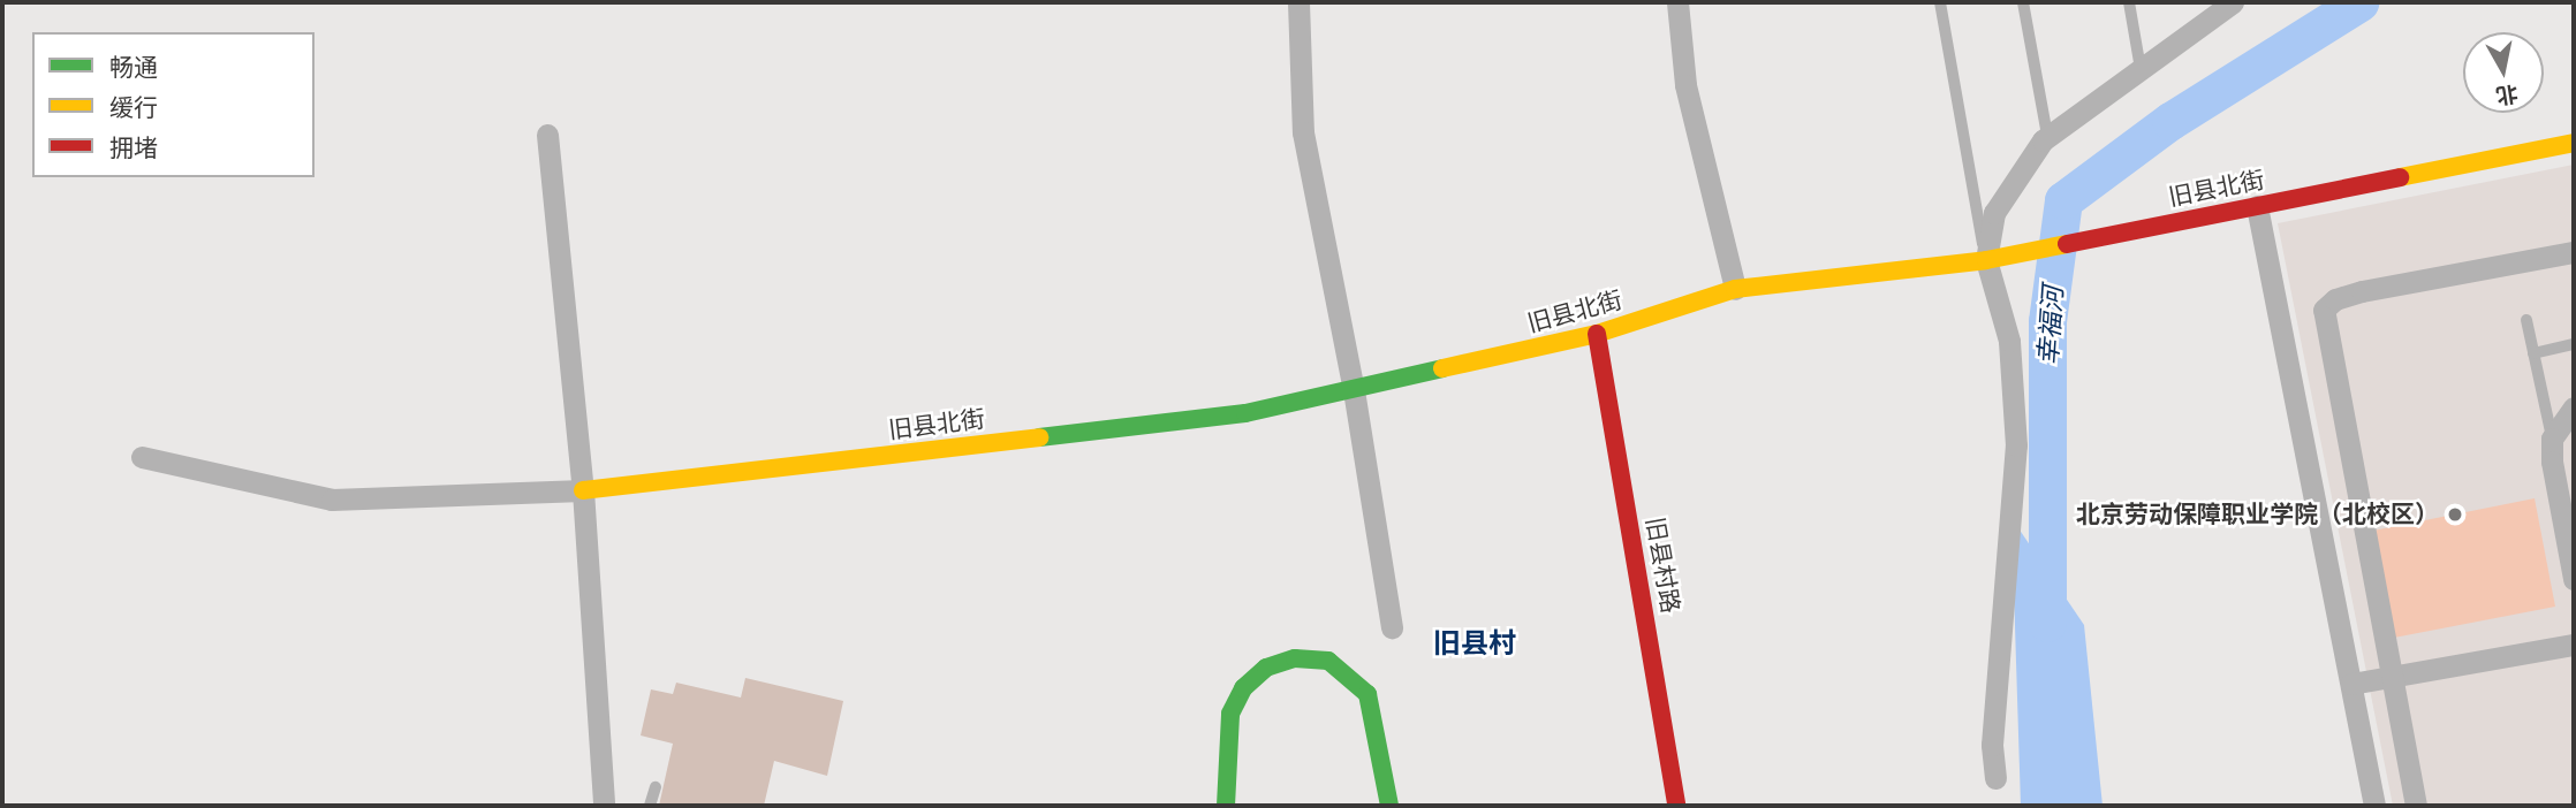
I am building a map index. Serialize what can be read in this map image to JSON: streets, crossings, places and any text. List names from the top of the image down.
{
  "streets": {
    "street": ["旧县北街", "旧县村路"]
  },
  "crossings": [
    ["旧县北街", "旧县村路"]
  ],
  "districts": ["旧县村"],
  "water": ["幸福河"],
  "places": ["北京劳动保障职业学院（北校区）"],
  "legend": ["畅通", "缓行", "拥堵"],
  "north": "bottom"
}
